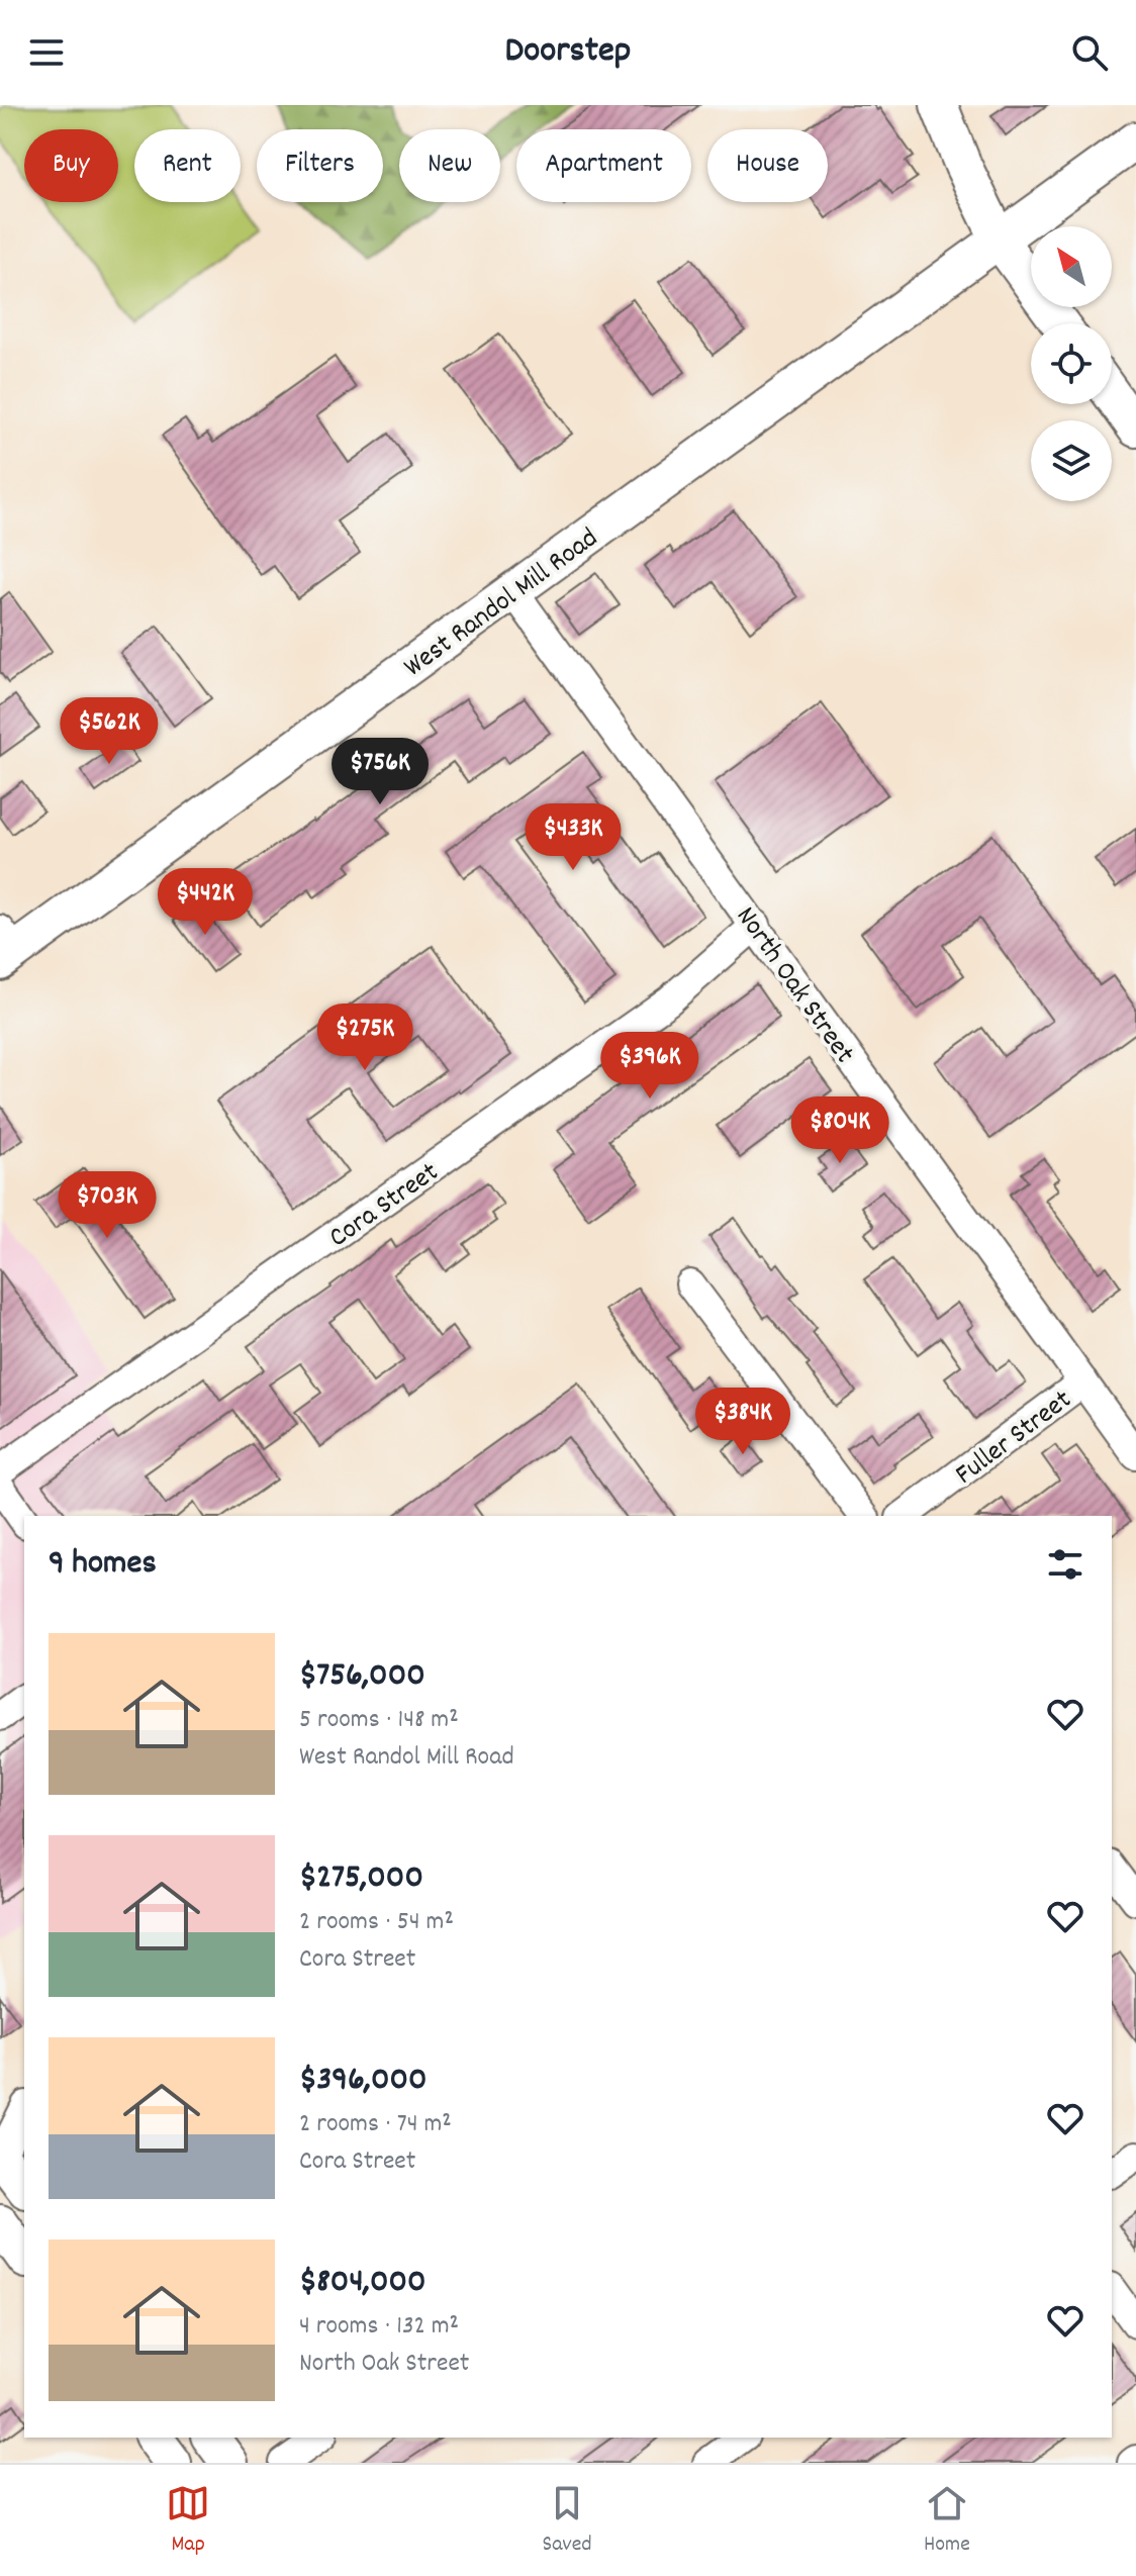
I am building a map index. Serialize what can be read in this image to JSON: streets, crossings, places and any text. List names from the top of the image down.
{
  "streets": {
    "main road": ["West Randol Mill Road"],
    "street": ["North Oak Street", "Cora Street", "Fuller Street"]
  },
  "crossings": [
    ["West Randol Mill Road", "North Oak Street"],
    ["North Oak Street", "Cora Street"],
    ["North Oak Street", "Fuller Street"]
  ],
  "north": "top left",
  "page": {
    "header": "Doorstep",
    "chip": [
      "Buy",
      "Rent",
      "Filters",
      "New",
      "Apartment",
      "House"
    ],
    "price": [
      "$562K",
      "$756K",
      "$433K",
      "$442K",
      "$275K",
      "$396K",
      "$804K",
      "$703K",
      "$384K"
    ],
    "heading": "9 homes",
    "list": [
      {
        "name": "$756,000",
        "note": "5 rooms · 148 m² · West Randol Mill Road"
      },
      {
        "name": "$275,000",
        "note": "2 rooms · 54 m² · Cora Street"
      },
      {
        "name": "$396,000",
        "note": "2 rooms · 74 m² · Cora Street"
      },
      {
        "name": "$804,000",
        "note": "4 rooms · 132 m² · North Oak Street"
      }
    ],
    "tabs": ["Map", "Saved", "Home"]
  }
}
